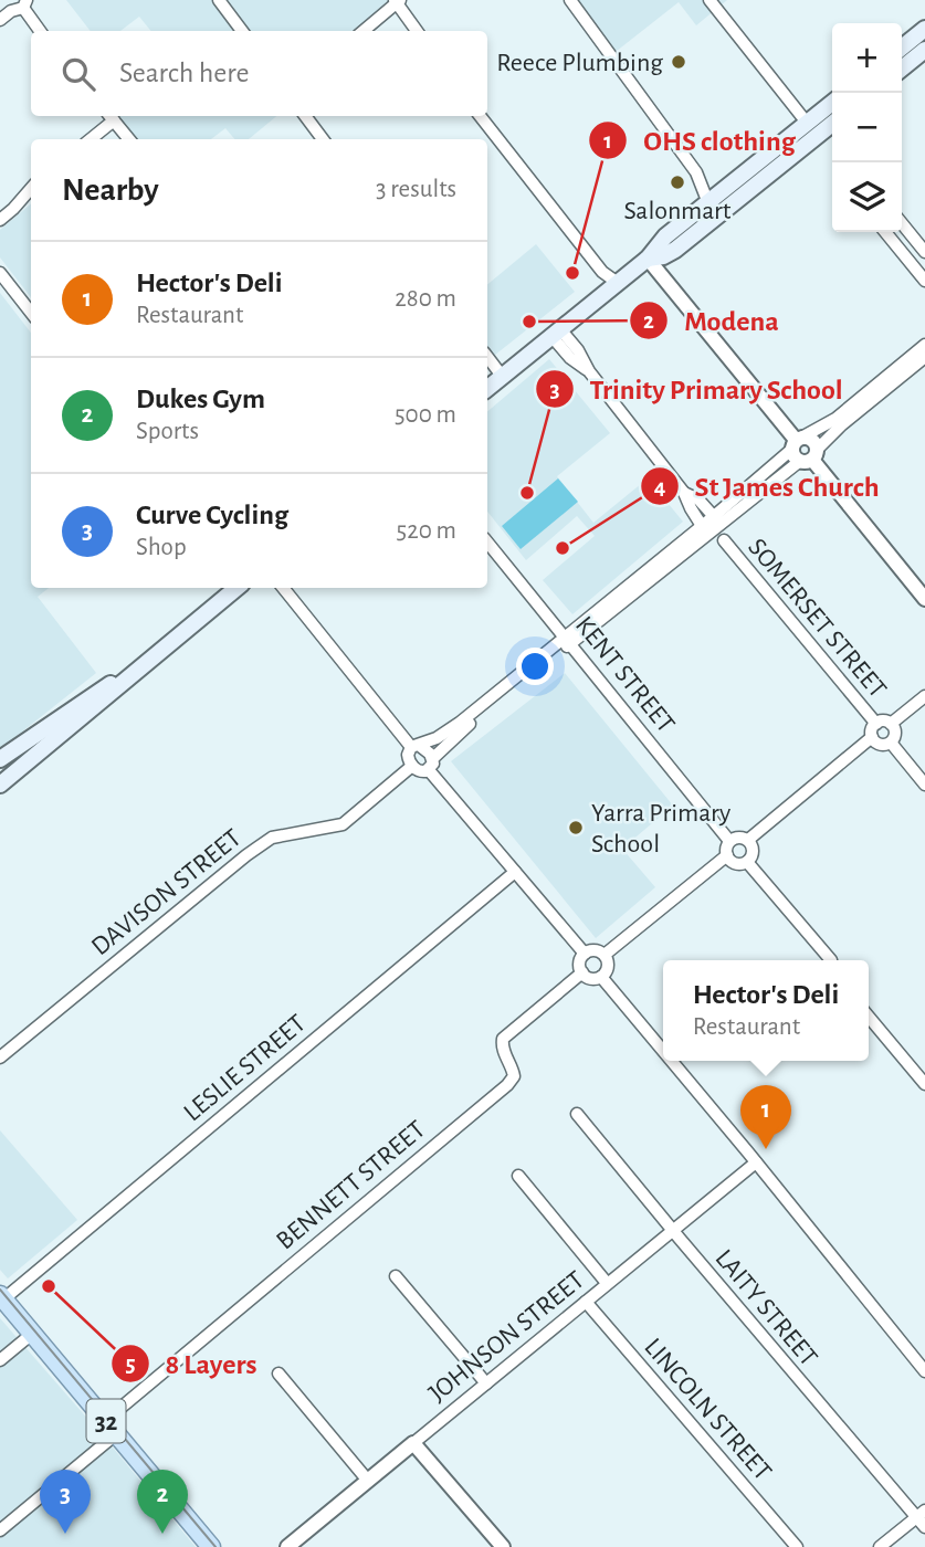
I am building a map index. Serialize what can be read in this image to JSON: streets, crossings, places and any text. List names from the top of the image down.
{
  "streets": {
    "main road": ["32"],
    "street": [
      "SOMERSET STREET",
      "KENT STREET",
      "DAVISON STREET",
      "LESLIE STREET",
      "BENNETT STREET",
      "LAITY STREET",
      "JOHNSON STREET",
      "LINCOLN STREET"
    ]
  },
  "crossings": [
    ["LESLIE STREET", "32"],
    ["BENNETT STREET", "32"],
    ["LAITY STREET", "JOHNSON STREET"],
    ["JOHNSON STREET", "LINCOLN STREET"]
  ],
  "places": [
    "Reece Plumbing",
    "Salonmart",
    "OHS clothing",
    "Modena",
    "Trinity Primary School",
    "St James Church",
    "Yarra Primary School",
    "8 Layers"
  ],
  "page": {
    "map_buttons": ["+", "−"],
    "search": "Search here",
    "heading": ["Nearby", "3 results"],
    "list": [
      {
        "mark": "1",
        "name": "Hector's Deli",
        "note": "Restaurant",
        "value": "280 m"
      },
      {
        "mark": "2",
        "name": "Dukes Gym",
        "note": "Sports",
        "value": "500 m"
      },
      {
        "mark": "3",
        "name": "Curve Cycling",
        "note": "Shop",
        "value": "520 m"
      }
    ],
    "popup": ["Hector's Deli", "Restaurant"],
    "pins": ["1", "2", "3"]
  }
}
